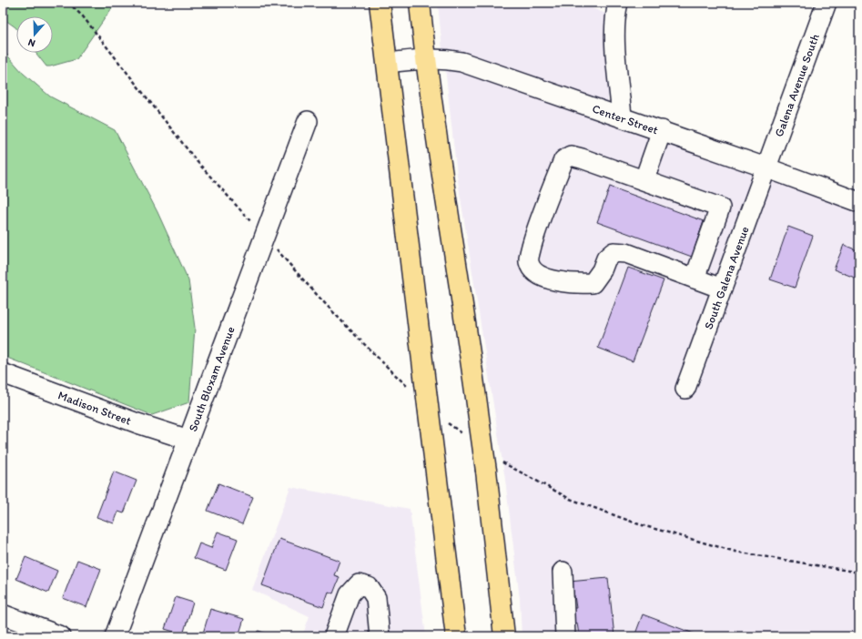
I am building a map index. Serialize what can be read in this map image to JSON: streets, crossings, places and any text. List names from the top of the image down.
{
  "streets": {
    "street": [
      "Galena Avenue South",
      "Center Street",
      "South Galena Avenue",
      "South Bloxam Avenue",
      "Madison Street"
    ]
  },
  "crossings": [
    ["Galena Avenue South", "Center Street"],
    ["Galena Avenue South", "South Galena Avenue"],
    ["Center Street", "South Galena Avenue"],
    ["South Bloxam Avenue", "Madison Street"]
  ],
  "north": "bottom"
}
